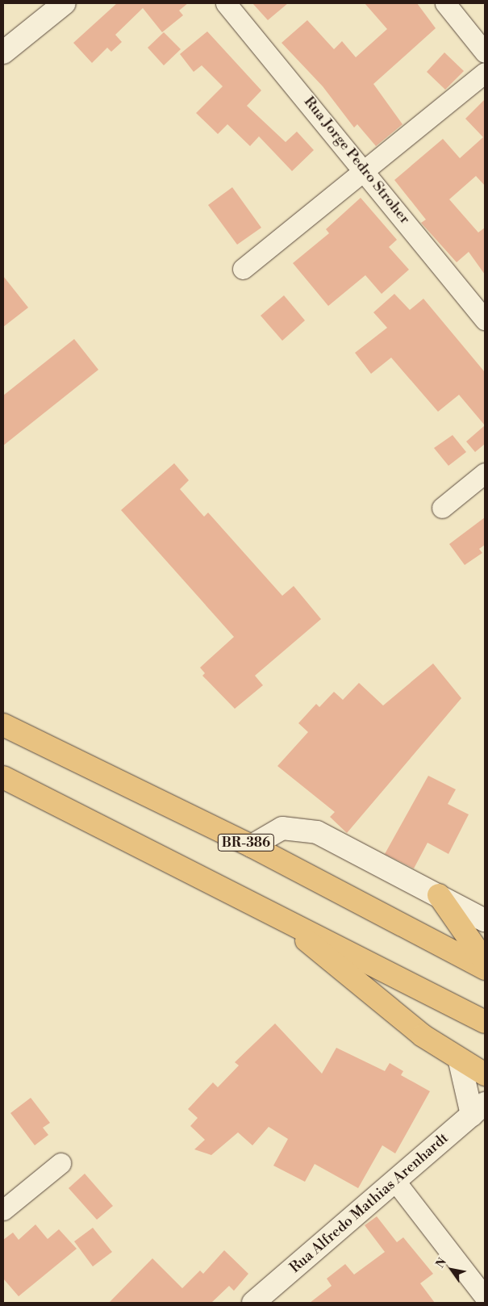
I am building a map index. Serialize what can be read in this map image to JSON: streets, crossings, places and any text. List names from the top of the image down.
{
  "streets": {
    "highway": ["BR-386"],
    "main road": ["Rua Alfredo Mathias Arenhardt"],
    "street": ["Rua Jorge Pedro Stroher"]
  },
  "north": "top left"
}
